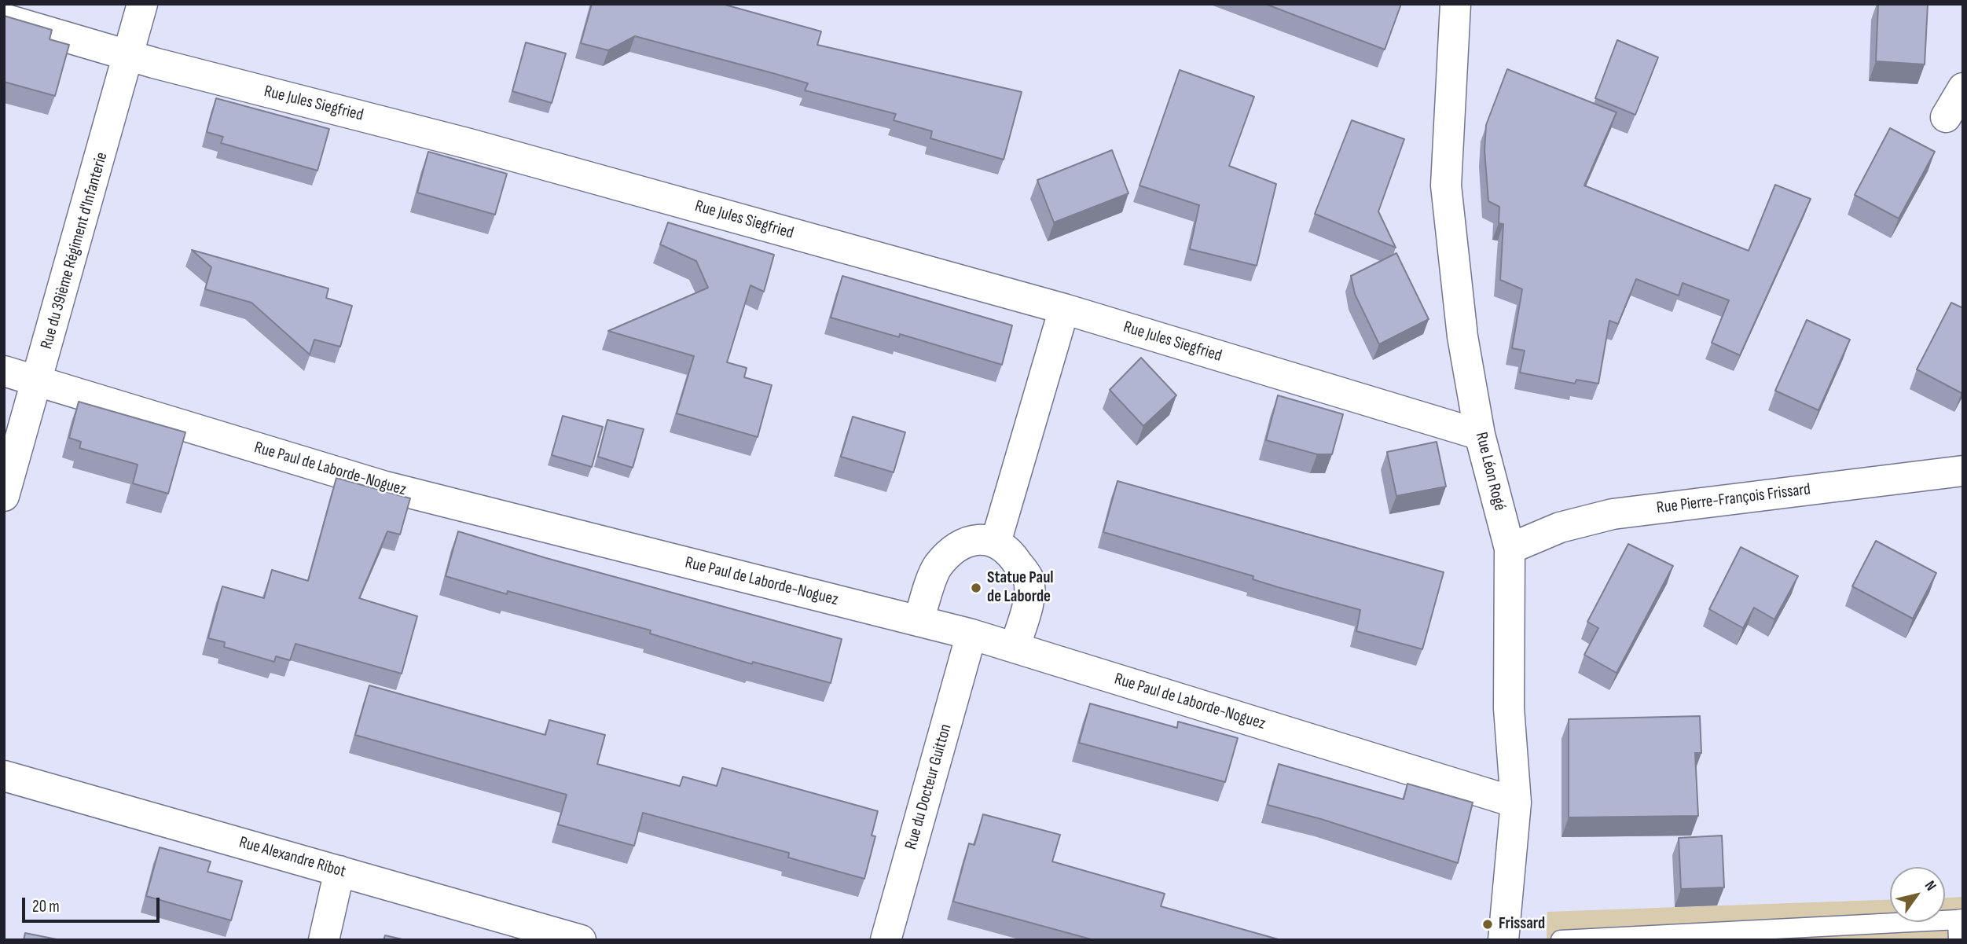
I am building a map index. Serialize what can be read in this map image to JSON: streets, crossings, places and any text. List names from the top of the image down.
{
  "streets": {
    "street": [
      "Rue Jules Siegfried",
      "Rue du 39ième Régiment d'Infanterie",
      "Rue Paul de Laborde-Noguez",
      "Rue Léon Rogé",
      "Rue Pierre-François Frissard",
      "Rue du Docteur Guitton",
      "Rue Alexandre Ribot"
    ]
  },
  "crossings": [
    ["Rue Jules Siegfried", "Rue du 39ième Régiment d'Infanterie"],
    ["Rue Jules Siegfried", "Rue Léon Rogé"],
    ["Rue du 39ième Régiment d'Infanterie", "Rue Paul de Laborde-Noguez"],
    ["Rue Paul de Laborde-Noguez", "Rue Léon Rogé"],
    ["Rue Paul de Laborde-Noguez", "Rue du Docteur Guitton"],
    ["Rue Léon Rogé", "Rue Pierre-François Frissard"]
  ],
  "places": ["Statue Paul de Laborde", "Frissard"],
  "scale_bar": "20 m",
  "north": "top right"
}
